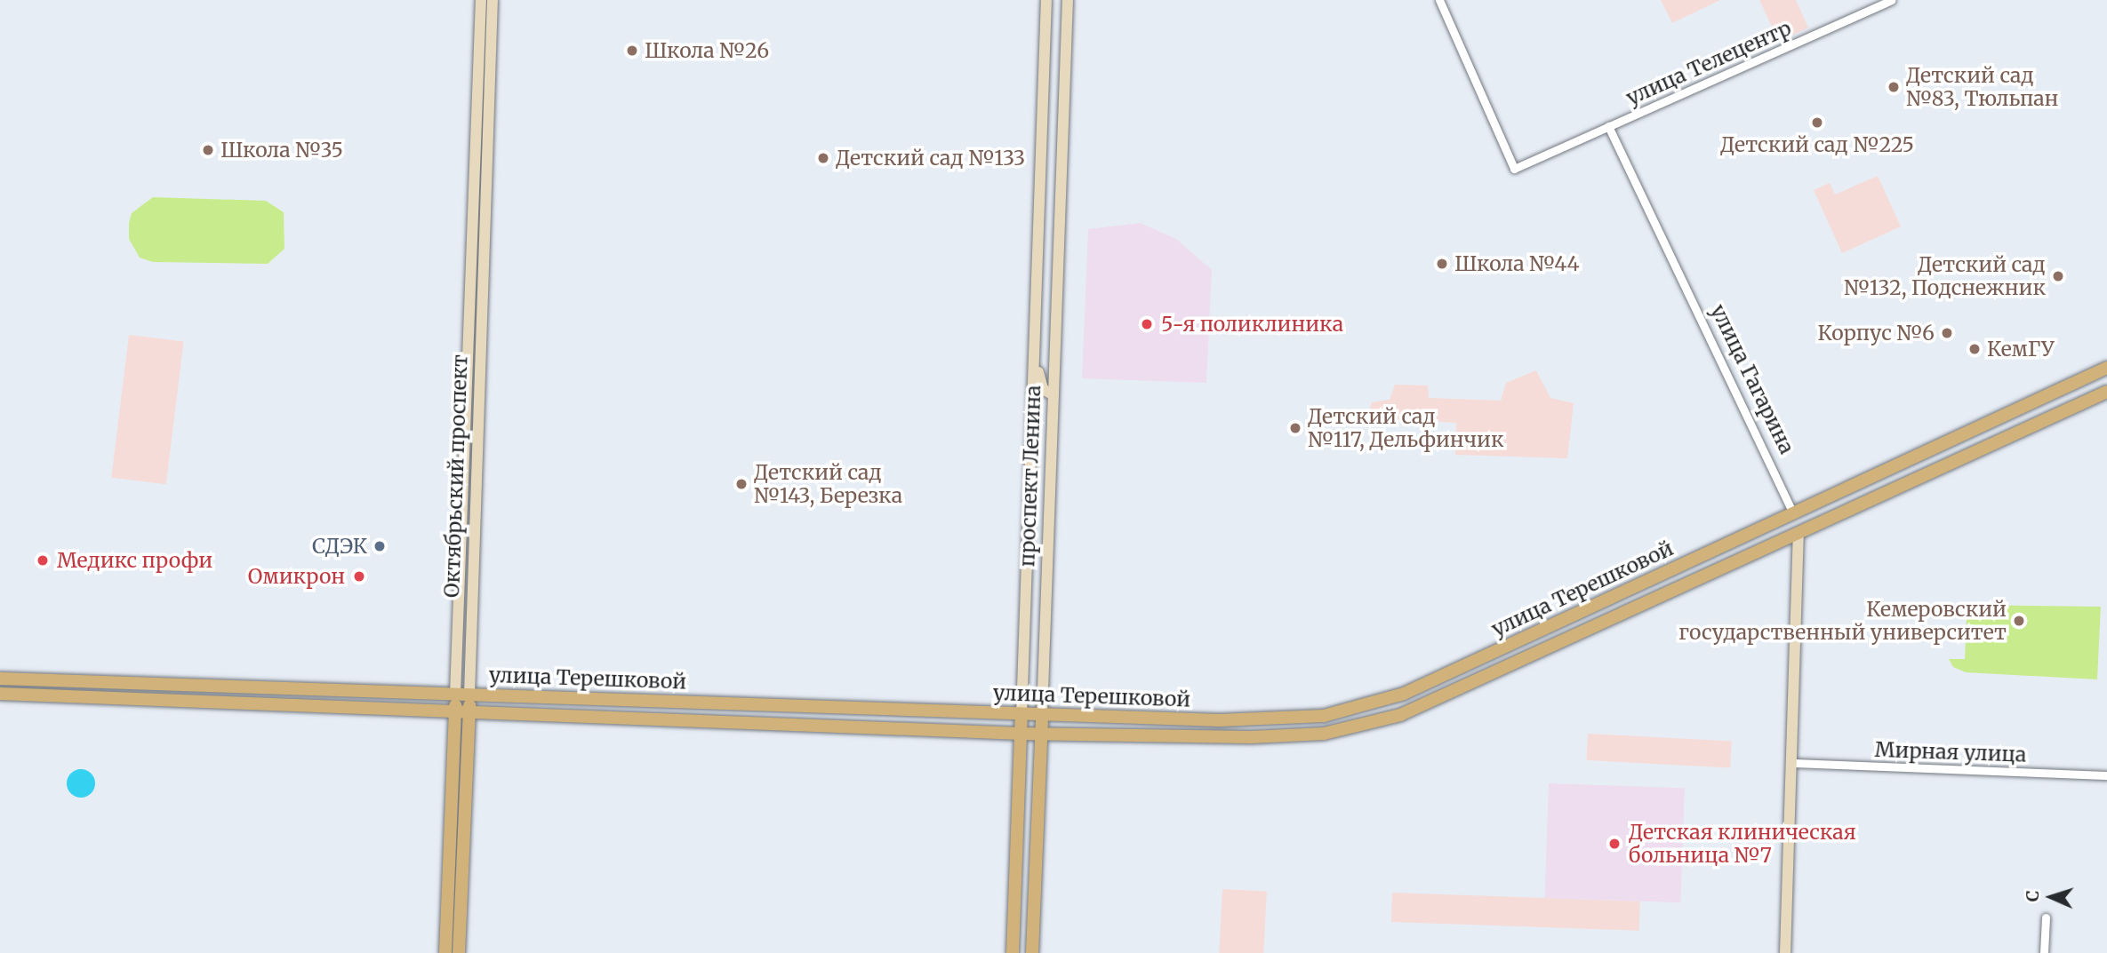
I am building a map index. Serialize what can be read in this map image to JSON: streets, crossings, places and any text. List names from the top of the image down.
{
  "streets": {
    "main road": [
      "улица Гагарина",
      "Октябрьский проспект",
      "проспект Ленина",
      "улица Терешковой"
    ],
    "street": ["улица Телецентр", "Мирная улица"]
  },
  "crossings": [
    ["улица Телецентр", "улица Гагарина"],
    ["улица Гагарина", "улица Терешковой"],
    ["улица Гагарина", "Мирная улица"],
    ["Октябрьский проспект", "улица Терешковой"],
    ["проспект Ленина", "улица Терешковой"]
  ],
  "places": [
    "Школа №26",
    "Детский сад №83, Тюльпан",
    "Детский сад №225",
    "Школа №35",
    "Детский сад №133",
    "Школа №44",
    "Детский сад №132, Подснежник",
    "5-я поликлиника",
    "Корпус №6",
    "КемГУ",
    "Детский сад №117, Дельфинчик",
    "Детский сад №143, Березка",
    "СДЭК",
    "Медикс профи",
    "Омикрон",
    "Кемеровский государственный университет",
    "Детская клиническая больница №7"
  ],
  "north": "left"
}
